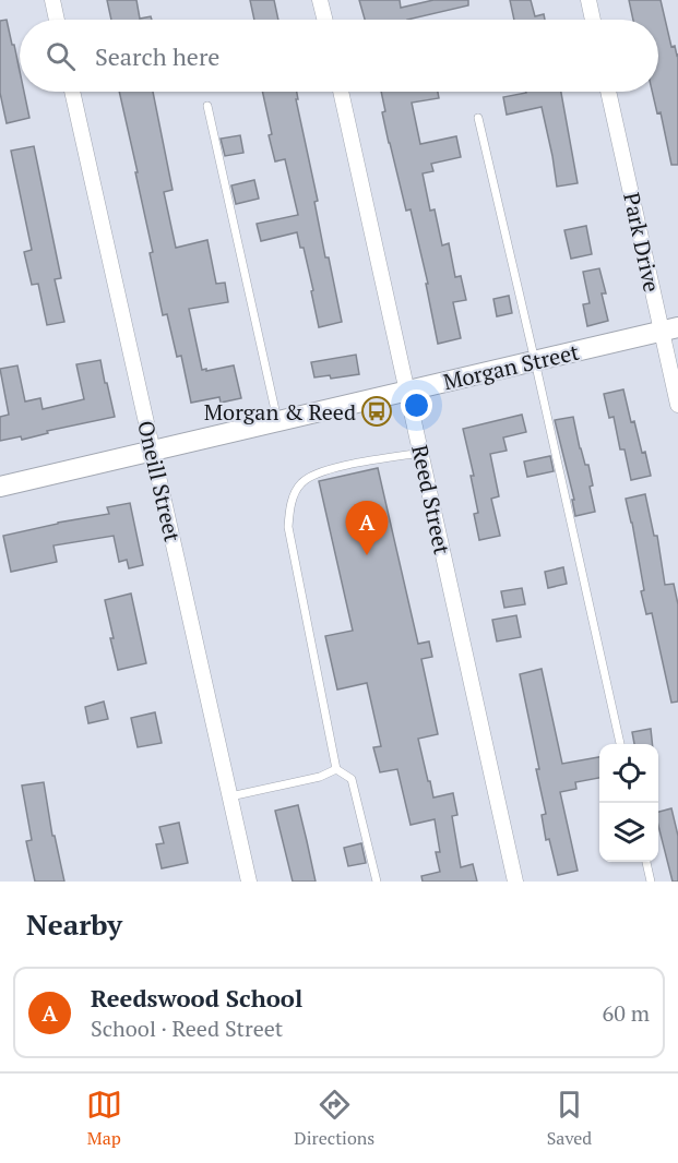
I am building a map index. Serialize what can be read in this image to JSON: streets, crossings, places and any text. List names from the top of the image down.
{
  "streets": {
    "street": [
      "Park Drive",
      "Morgan Street",
      "Oneill Street",
      "Reed Street"
    ]
  },
  "crossings": [
    ["Park Drive", "Morgan Street"],
    ["Morgan Street", "Oneill Street"],
    ["Morgan Street", "Reed Street"]
  ],
  "places": {
    "bus stop": ["Morgan & Reed"]
  },
  "page": {
    "search": "Search here",
    "pins": "A",
    "heading": "Nearby",
    "list": [
      {
        "mark": "A",
        "name": "Reedswood School",
        "note": "School · Reed Street",
        "value": "60 m"
      }
    ],
    "nav": ["Map", "Directions", "Saved"]
  }
}
